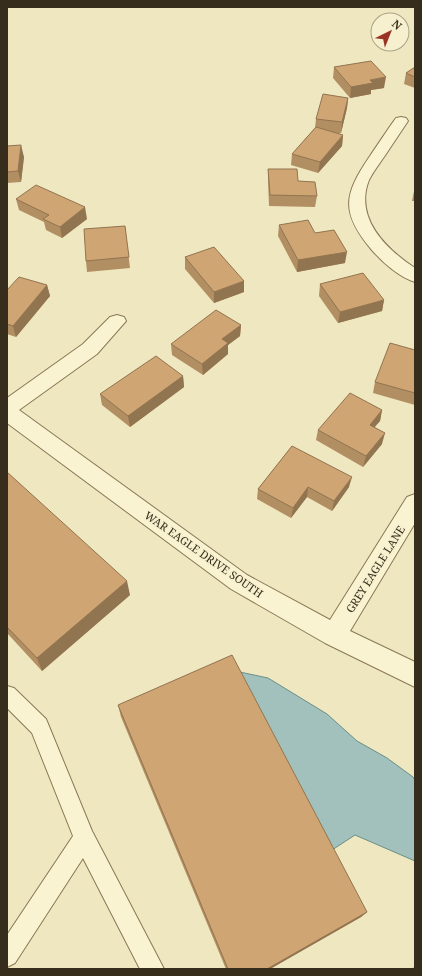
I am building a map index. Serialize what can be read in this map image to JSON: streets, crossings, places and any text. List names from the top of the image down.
{
  "streets": {
    "street": ["WAR EAGLE DRIVE SOUTH", "GREY EAGLE LANE"]
  },
  "crossings": [
    ["WAR EAGLE DRIVE SOUTH", "GREY EAGLE LANE"]
  ],
  "north": "top right"
}
